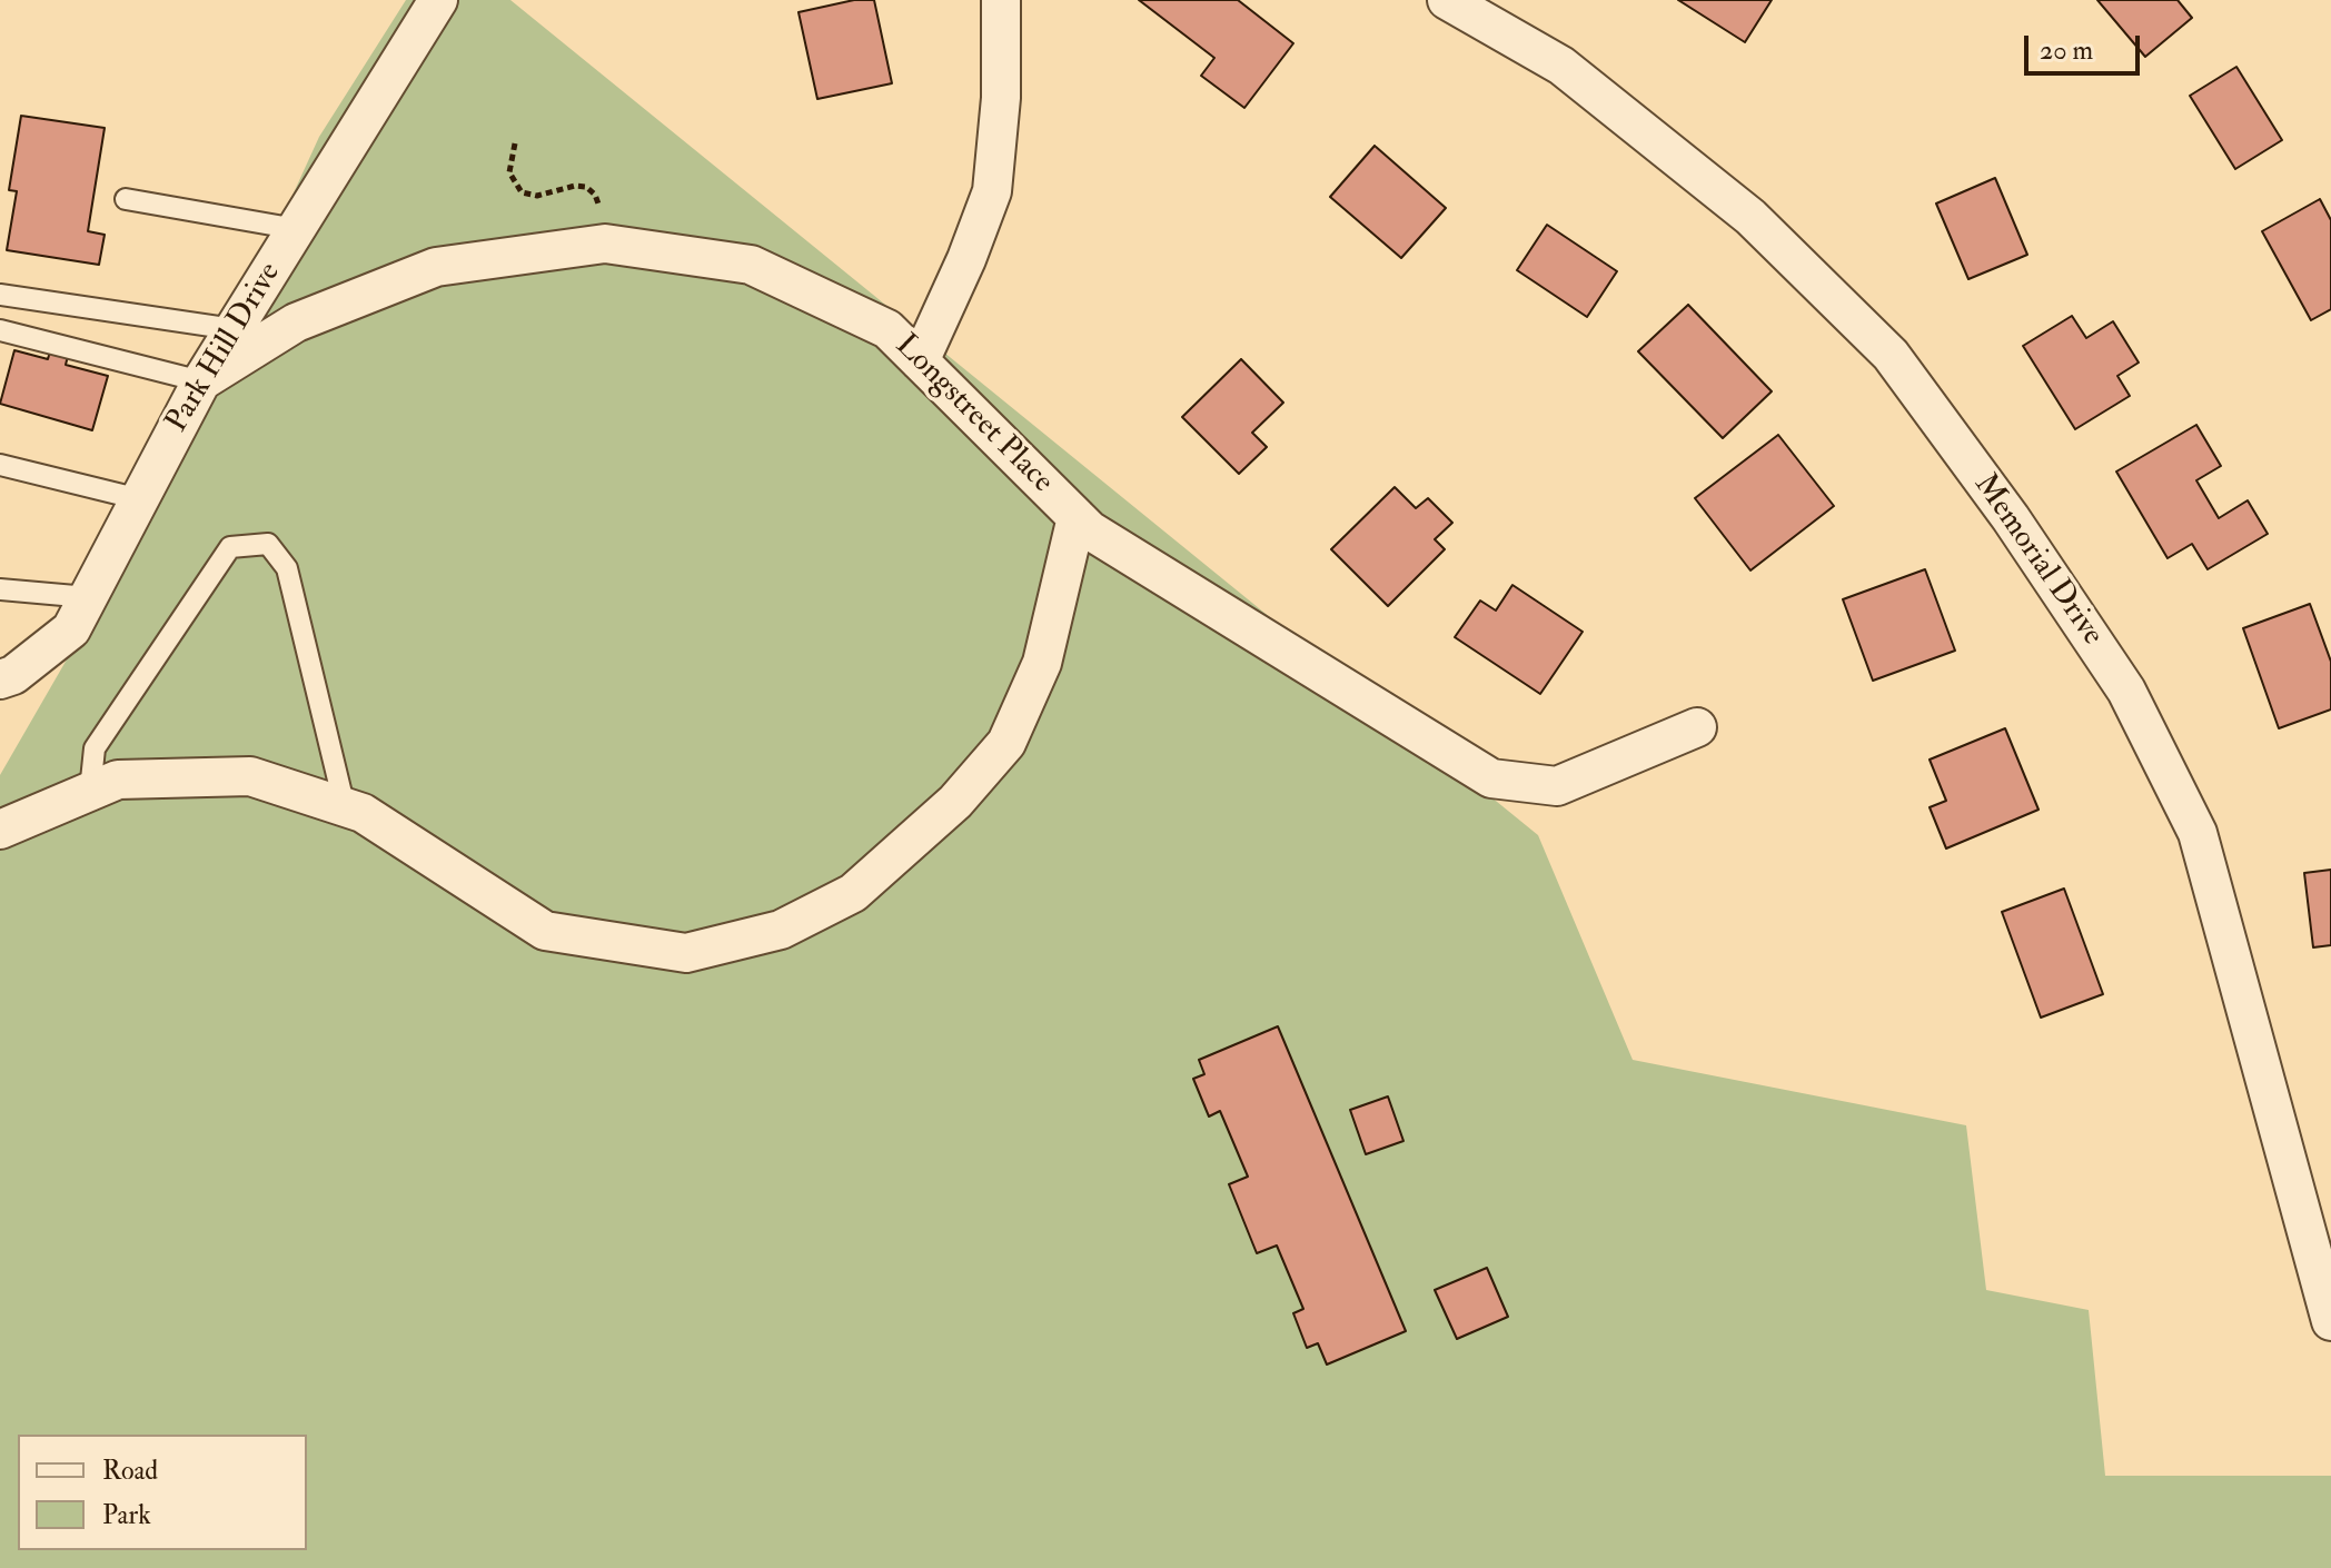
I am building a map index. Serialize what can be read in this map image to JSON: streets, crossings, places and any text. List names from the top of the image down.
{
  "streets": {
    "street": ["Park Hill Drive", "Longstreet Place", "Memorial Drive"]
  },
  "crossings": [
    ["Park Hill Drive", "Longstreet Place"]
  ],
  "legend": ["Road", "Park"],
  "scale_bar": "20 m"
}
